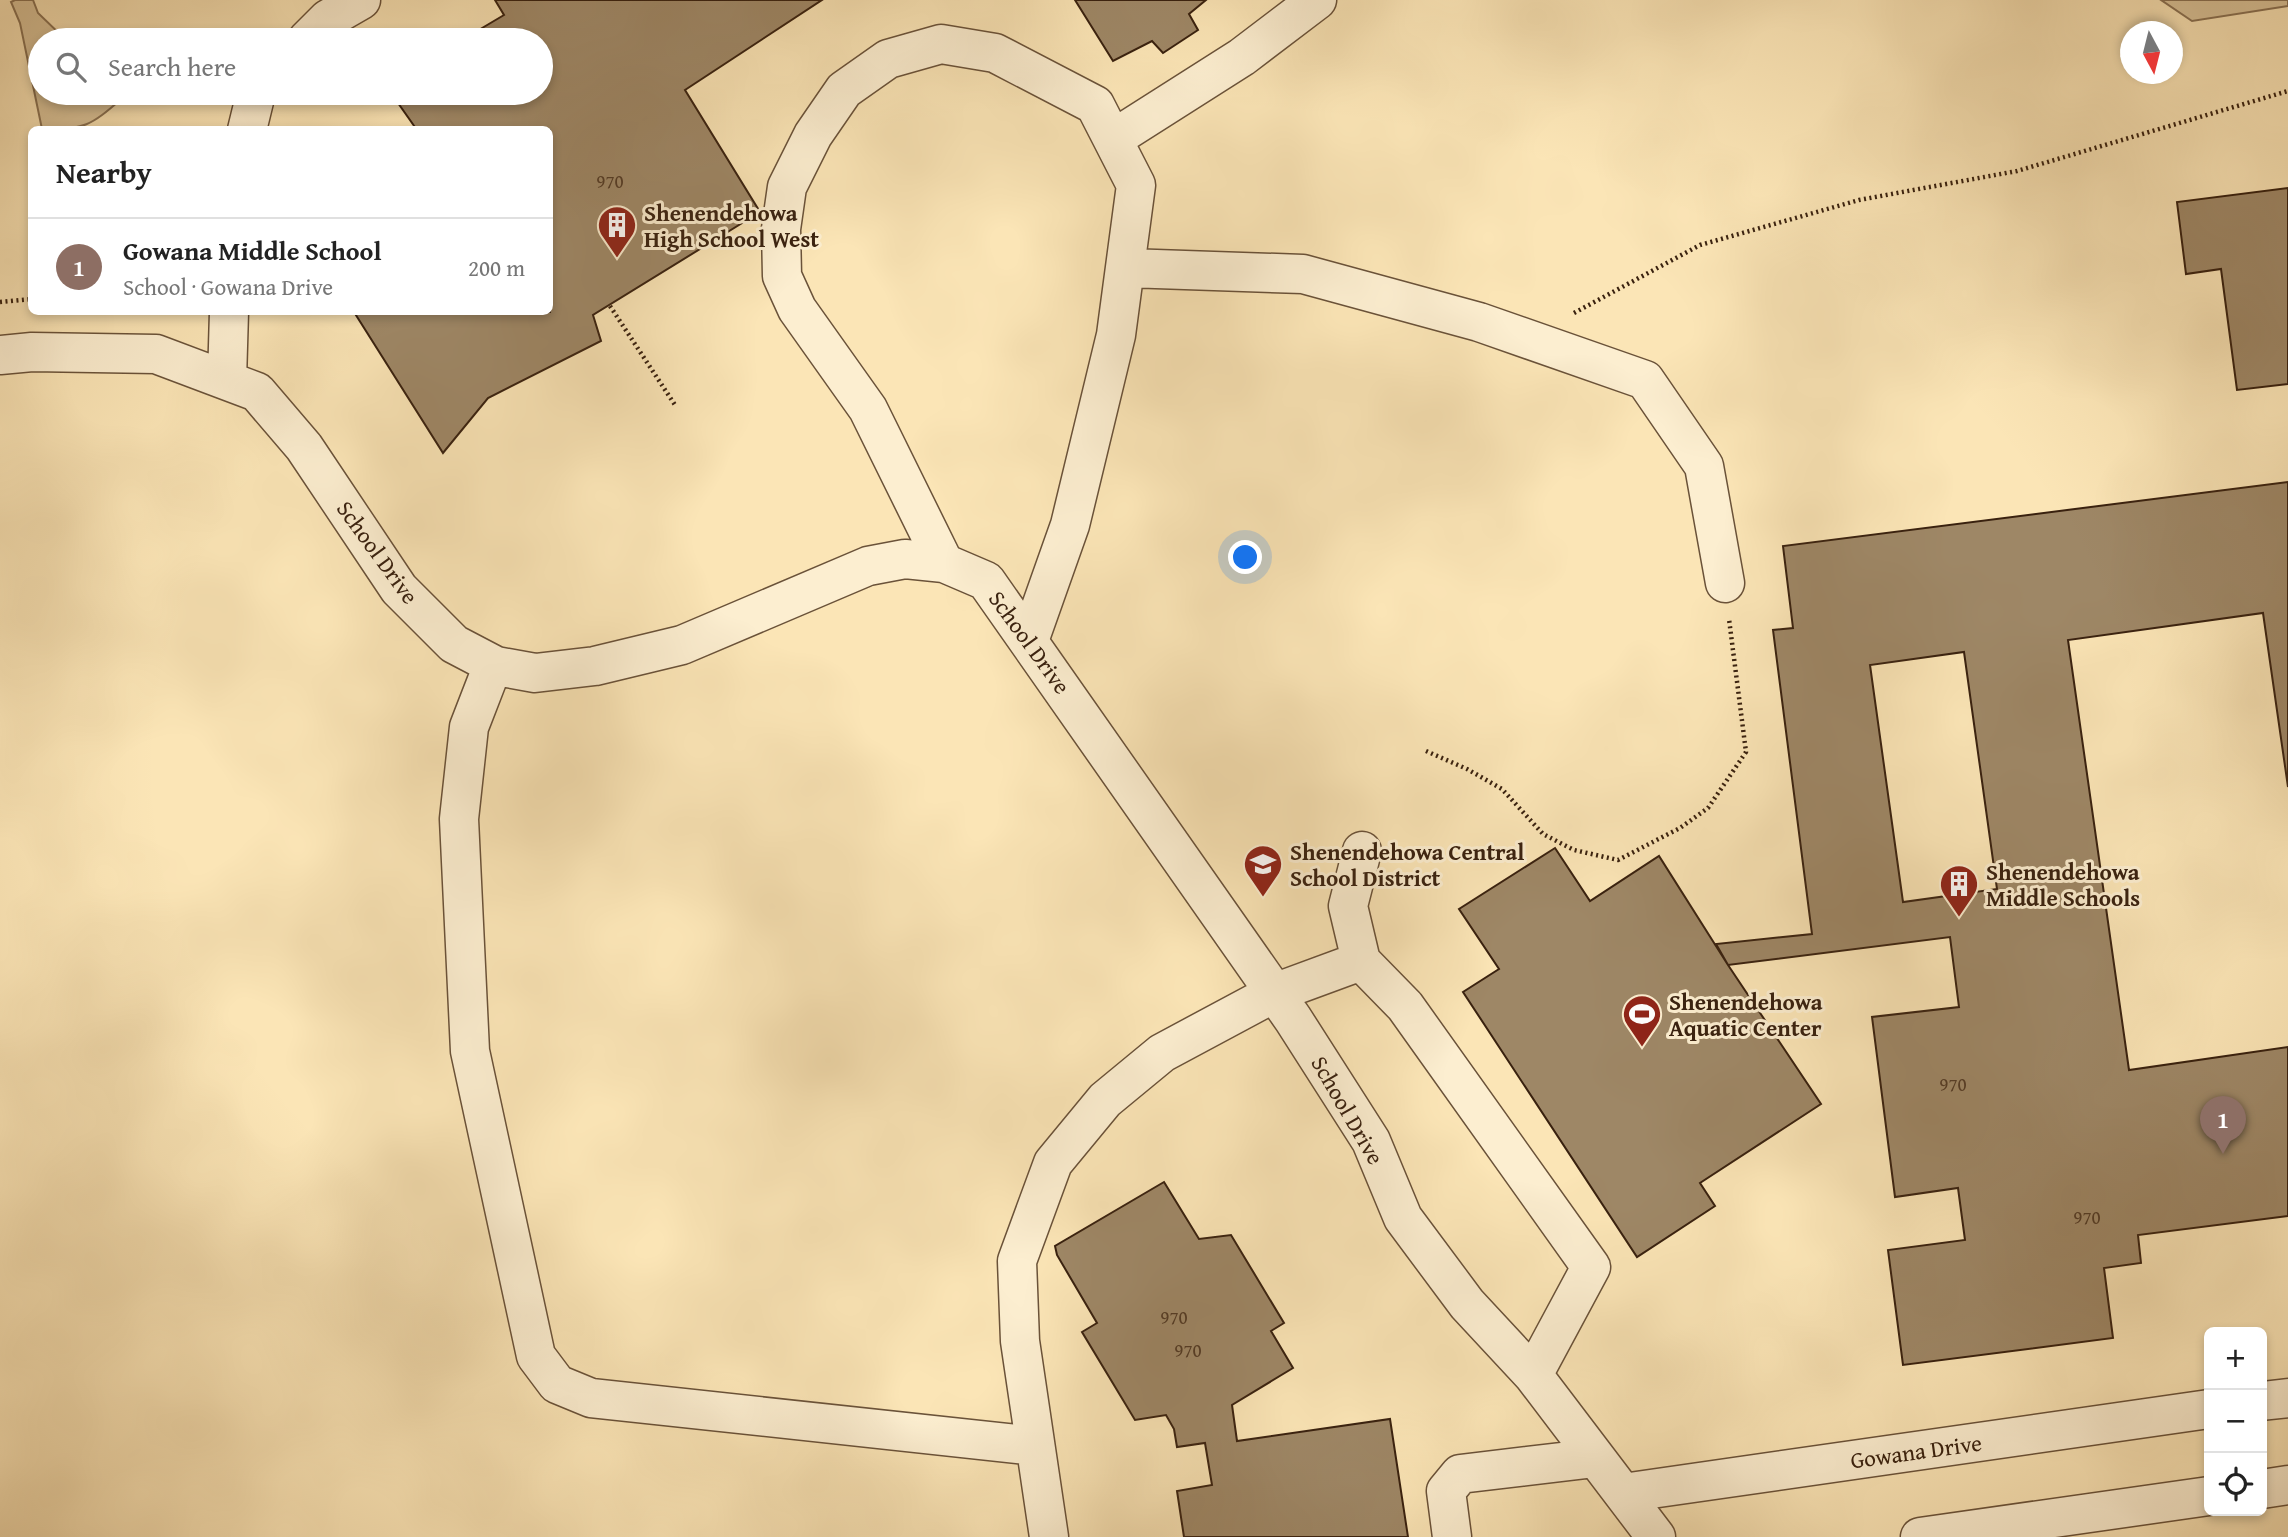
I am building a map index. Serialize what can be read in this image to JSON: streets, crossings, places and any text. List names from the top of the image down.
{
  "streets": {
    "street": ["School Drive", "Gowana Drive"]
  },
  "crossings": [
    ["School Drive", "Gowana Drive"]
  ],
  "places": {
    "building": ["Shenendehowa High School West", "Shenendehowa Middle Schools"],
    "school or university": ["Shenendehowa Central School District"],
    "sports": ["Shenendehowa Aquatic Center"]
  },
  "house_numbers": [
    "970",
    "970",
    "970",
    "970",
    "970"
  ],
  "north": "bottom",
  "page": {
    "search": "Search here",
    "heading": "Nearby",
    "list": [
      {
        "mark": "1",
        "name": "Gowana Middle School",
        "note": "School · Gowana Drive",
        "value": "200 m"
      }
    ],
    "pins": "1",
    "map_buttons": ["+", "−"]
  }
}
